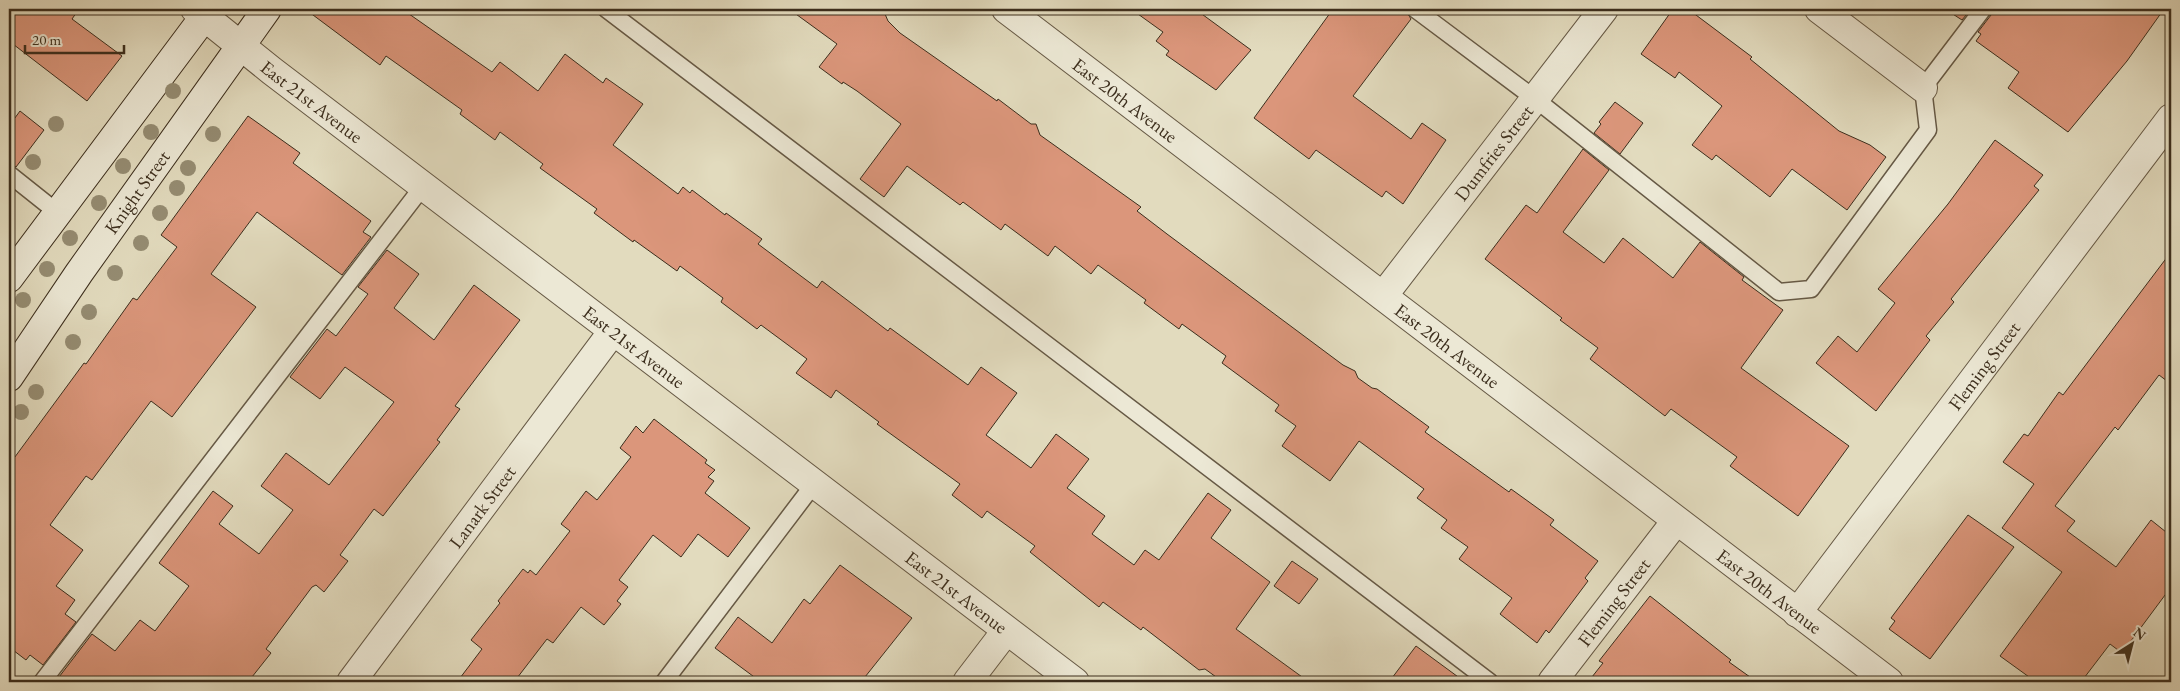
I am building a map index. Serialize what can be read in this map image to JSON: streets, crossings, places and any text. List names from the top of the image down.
{
  "streets": {
    "street": [
      "East 20th Avenue",
      "East 21st Avenue",
      "Dumfries Street",
      "Knight Street",
      "Fleming Street",
      "Lanark Street"
    ]
  },
  "crossings": [
    ["East 20th Avenue", "Dumfries Street"],
    ["East 20th Avenue", "Fleming Street"],
    ["East 21st Avenue", "Knight Street"],
    ["East 21st Avenue", "Lanark Street"]
  ],
  "scale_bar": "20 m",
  "north": "top right"
}
